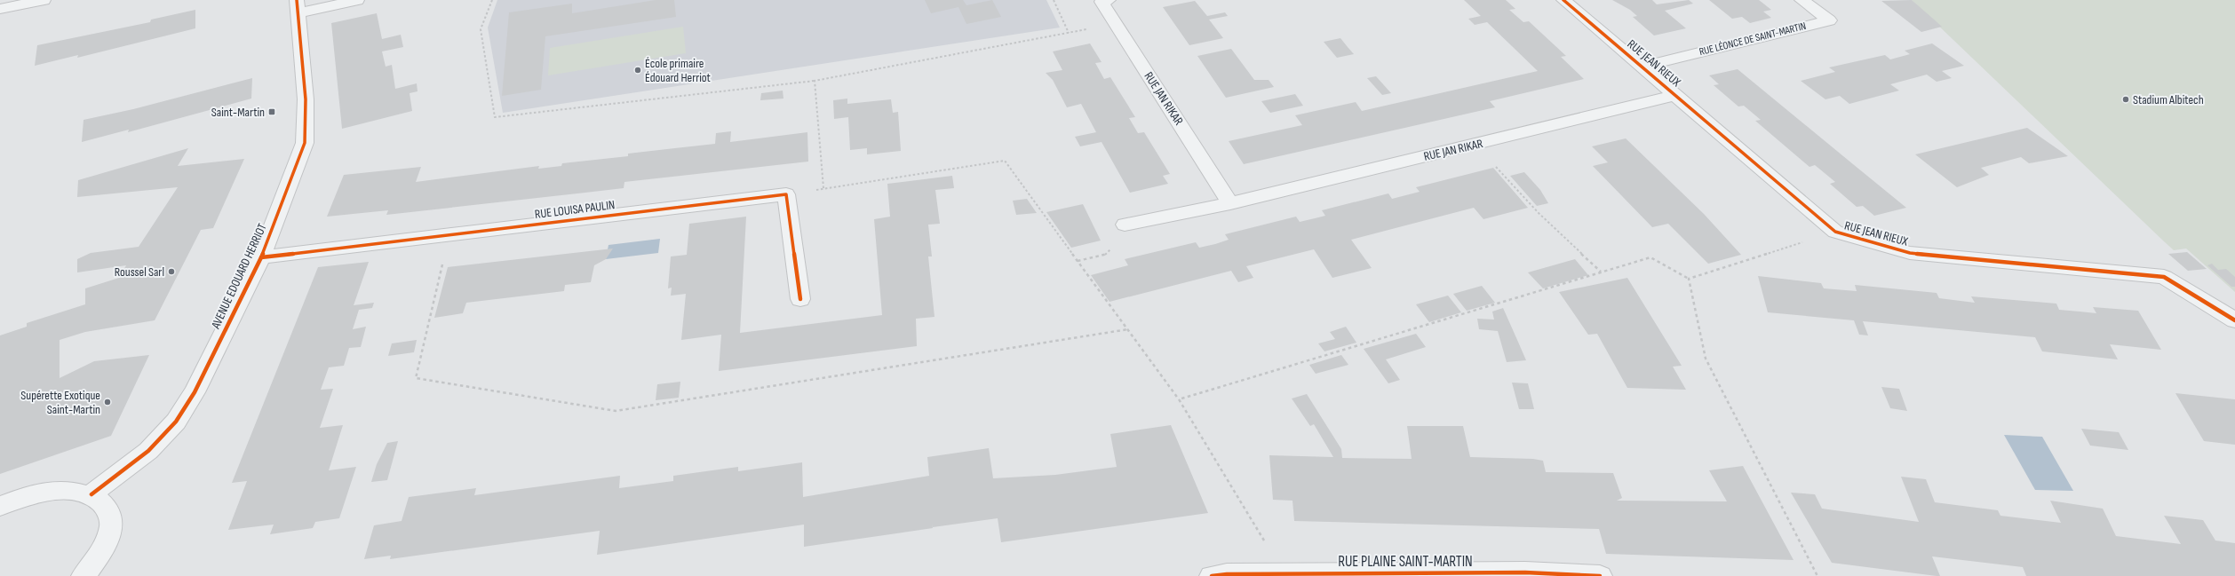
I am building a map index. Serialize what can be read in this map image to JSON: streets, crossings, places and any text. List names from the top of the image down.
{
  "streets": {
    "street": [
      "RUE LÉONCE DE SAINT-MARTIN",
      "RUE JEAN RIEUX",
      "RUE JAN RIKAR",
      "RUE LOUISA PAULIN",
      "AVENUE EDOUARD HERRIOT",
      "RUE PLAINE SAINT-MARTIN"
    ]
  },
  "crossings": [
    ["RUE LÉONCE DE SAINT-MARTIN", "RUE JEAN RIEUX"],
    ["RUE JEAN RIEUX", "RUE JAN RIKAR"],
    ["RUE LOUISA PAULIN", "AVENUE EDOUARD HERRIOT"]
  ],
  "places": {
    "other": [
      "École primaire Édouard Herriot",
      "Stadium Albitech",
      "Roussel Sarl",
      "Supérette Exotique Saint-Martin"
    ],
    "transit": ["Saint-Martin"]
  }
}
